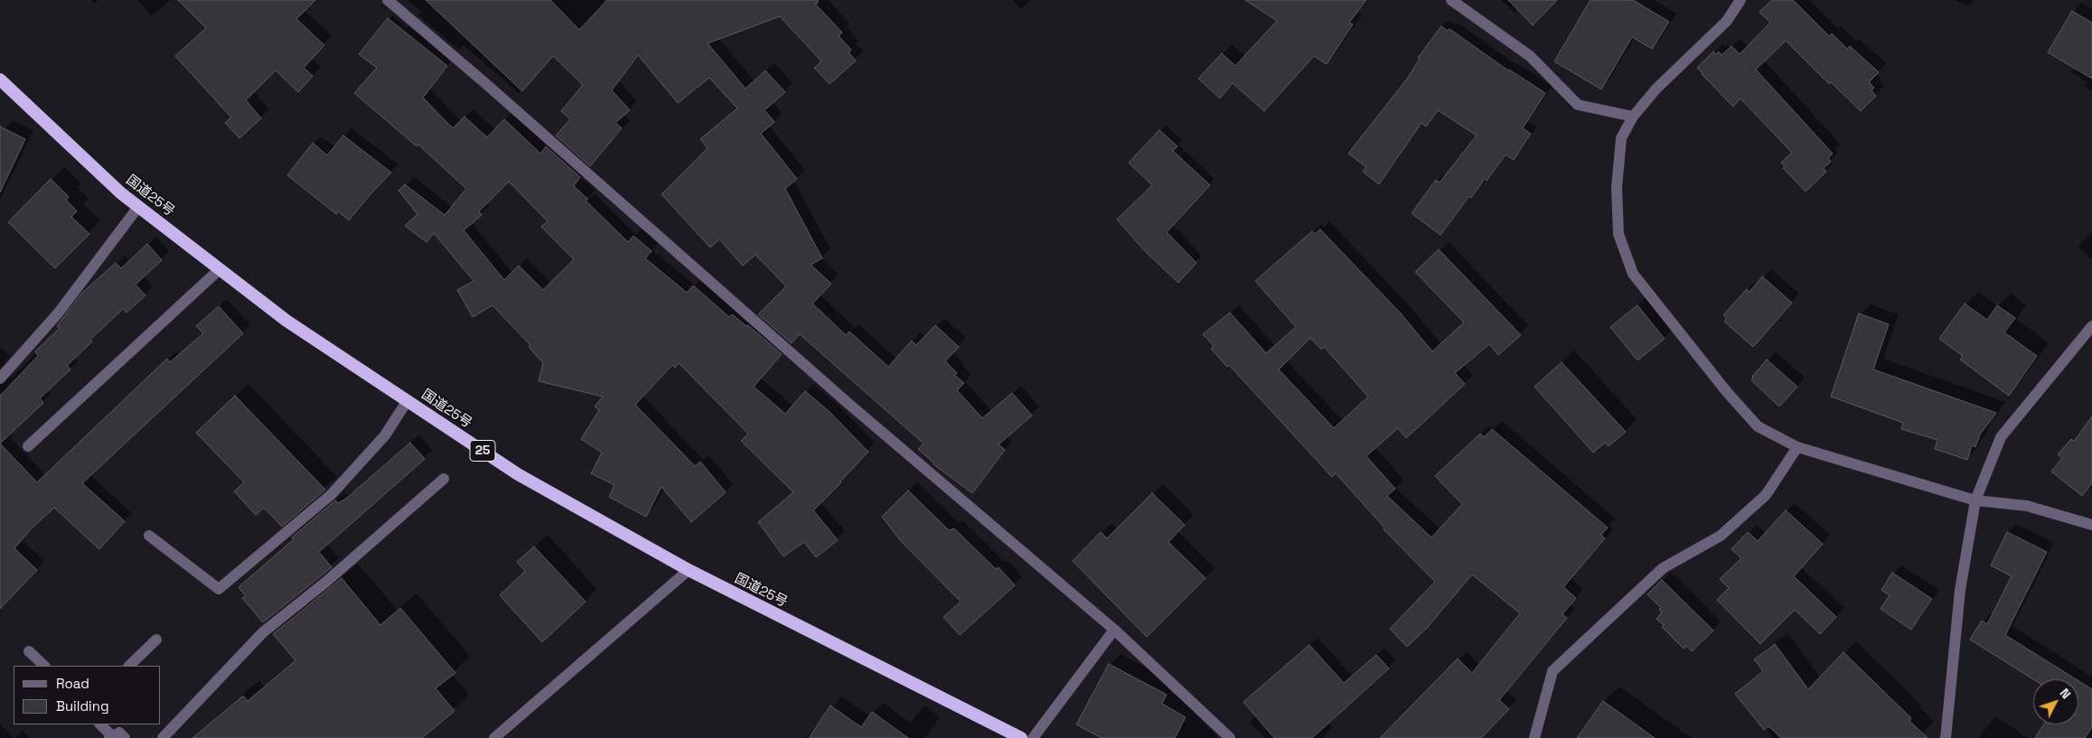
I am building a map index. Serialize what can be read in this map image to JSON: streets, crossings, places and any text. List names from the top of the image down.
{
  "streets": {
    "highway": ["国道25号", "25"]
  },
  "legend": ["Road", "Building"],
  "north": "top right"
}
